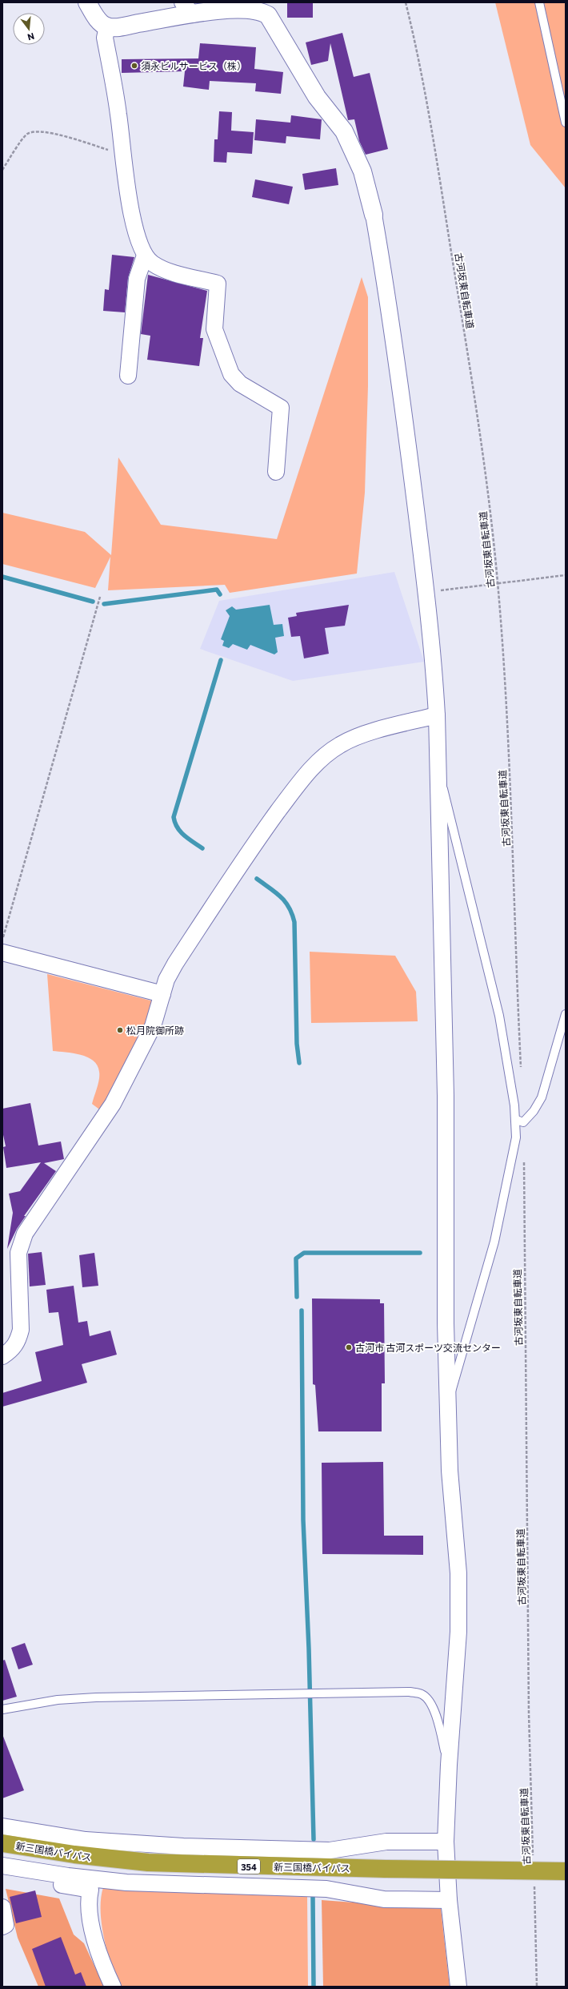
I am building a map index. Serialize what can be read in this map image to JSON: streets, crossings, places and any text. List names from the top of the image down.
{
  "streets": {
    "highway": ["新三国橋バイパス", "354"],
    "path": ["古河坂東自転車道"]
  },
  "places": ["須永ビルサービス（株）", "松月院御所跡", "古河市 古河スポーツ交流センター"],
  "north": "bottom"
}
